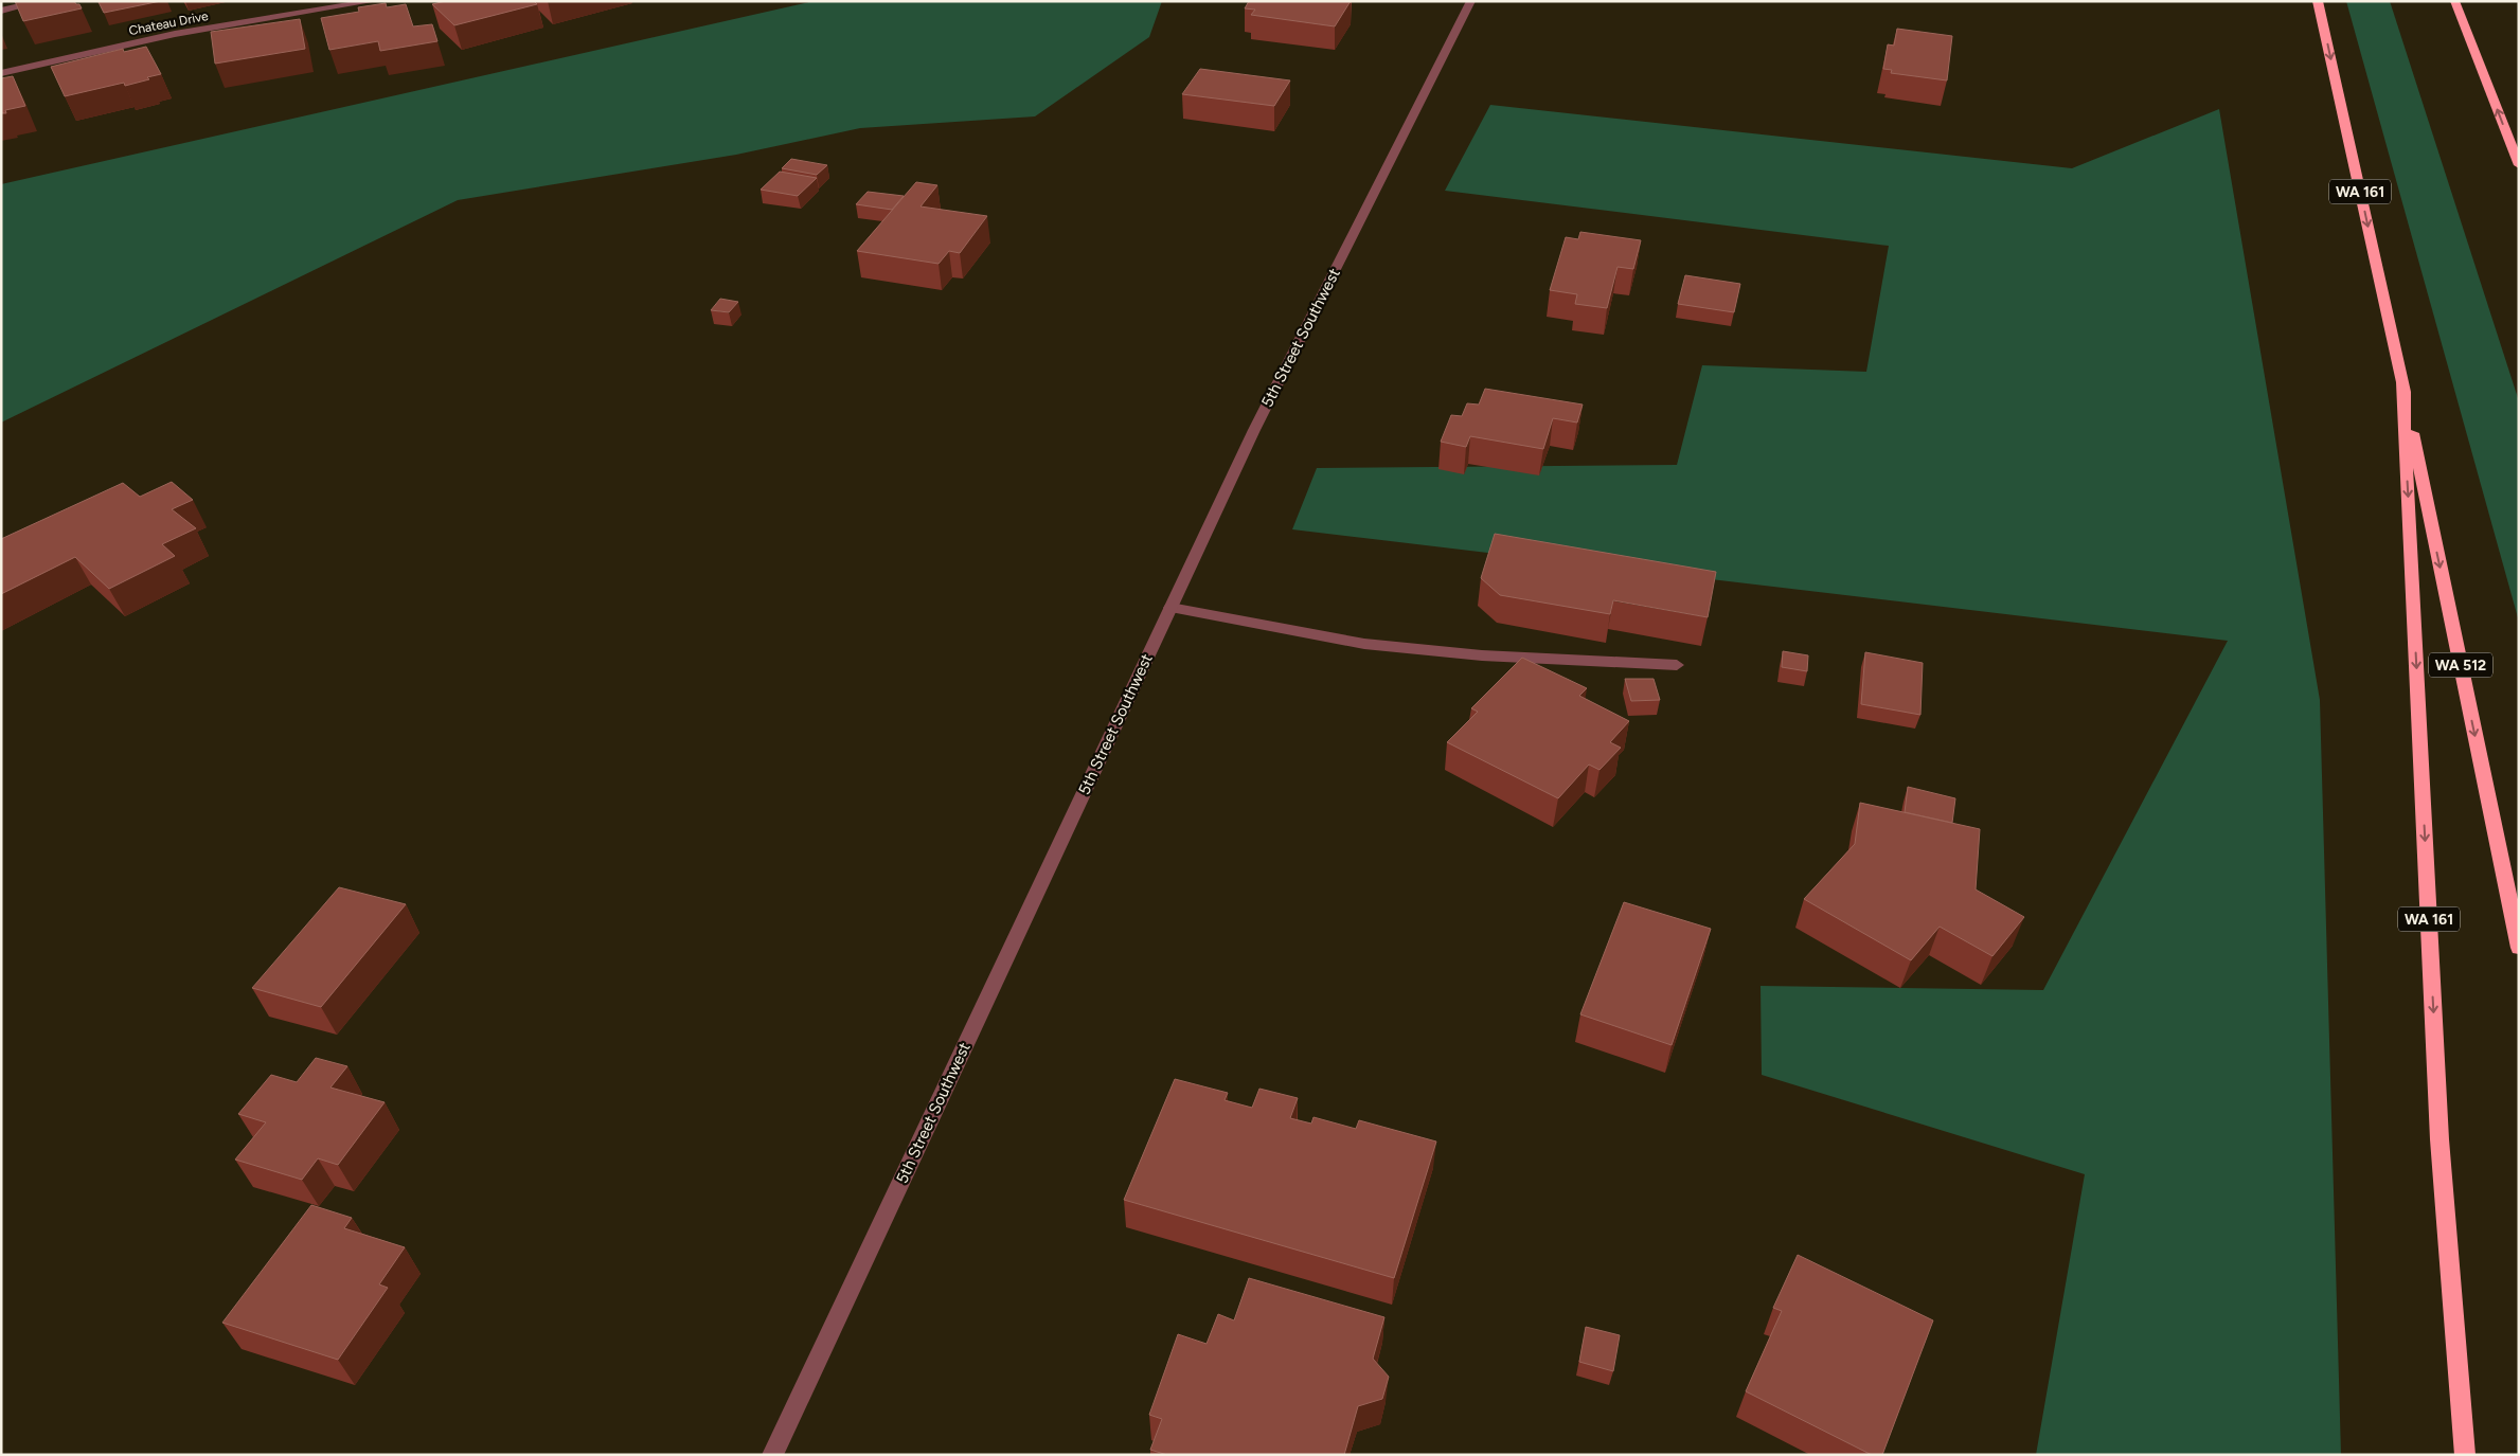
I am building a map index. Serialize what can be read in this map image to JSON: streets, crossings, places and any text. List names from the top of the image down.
{
  "streets": {
    "highway": ["WA 161", "WA 512"],
    "street": ["Chateau Drive", "5th Street Southwest"]
  },
  "crossings": [
    ["WA 161", "WA 512"]
  ]
}
